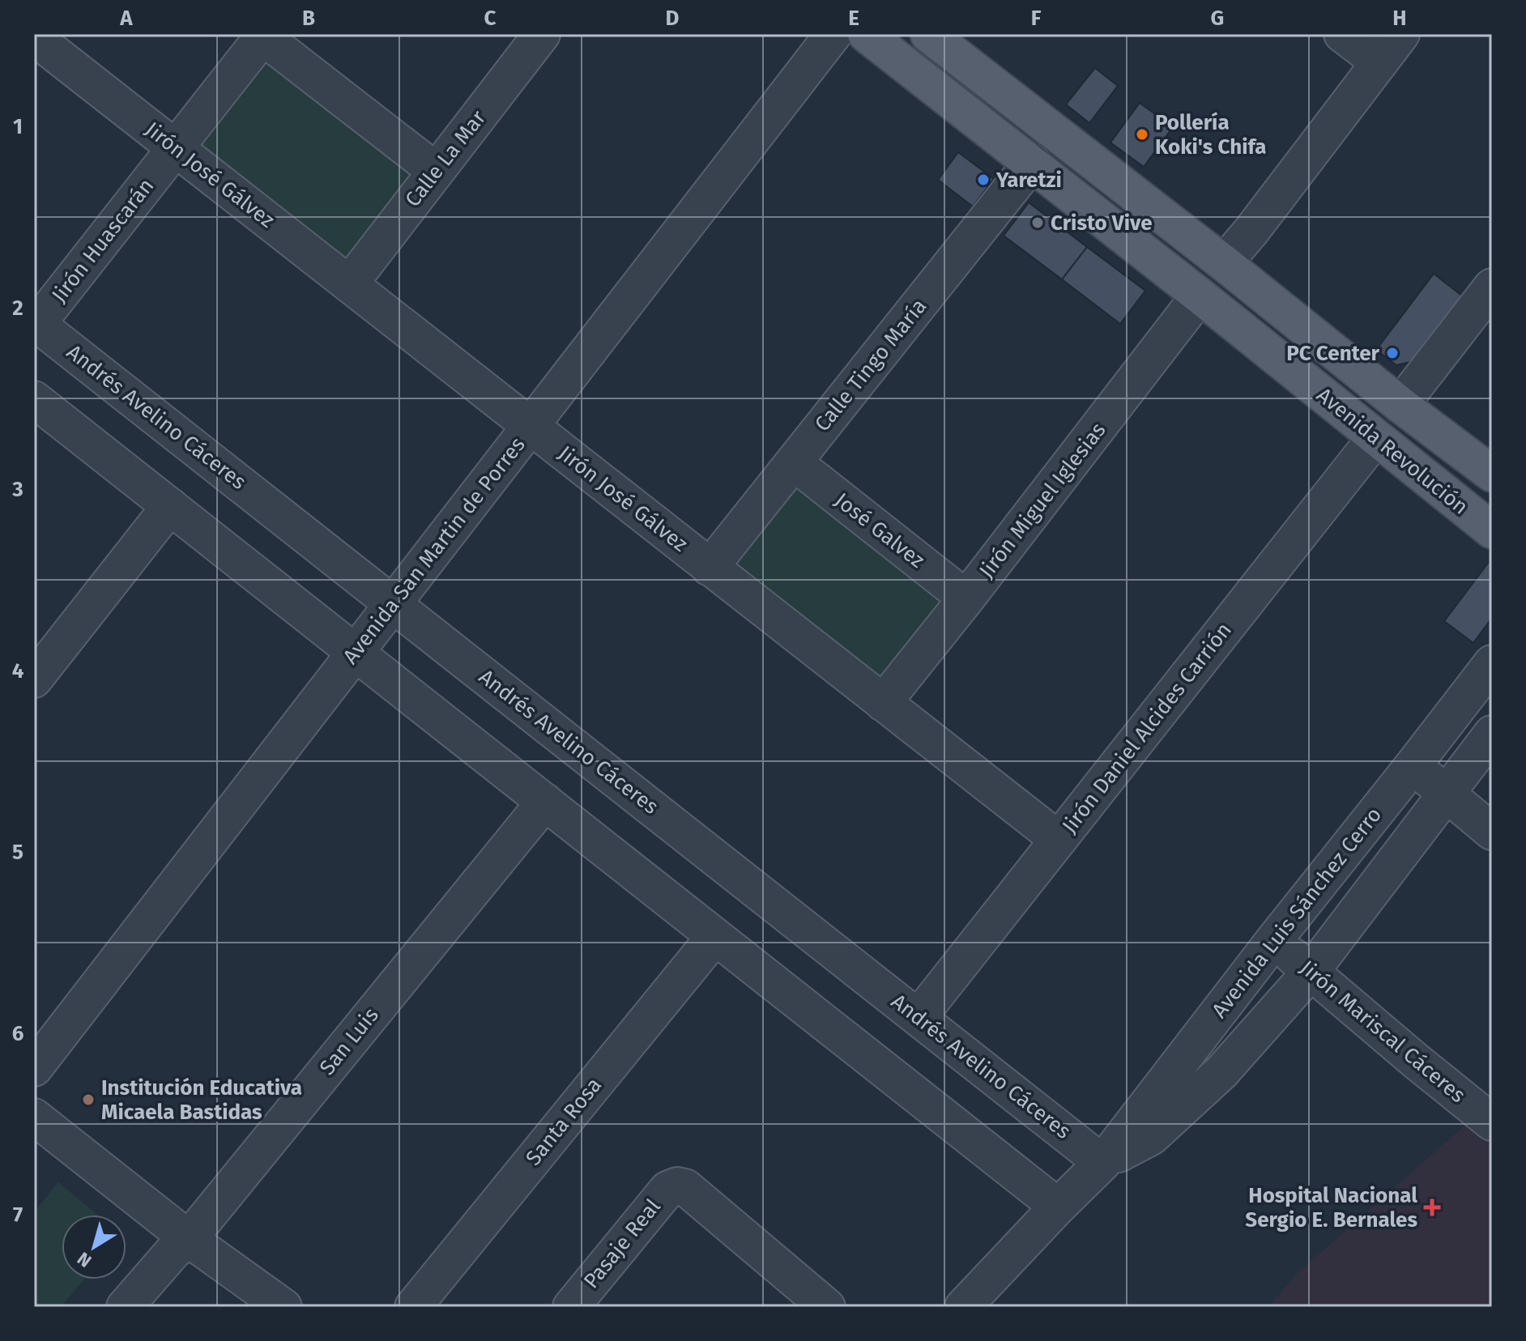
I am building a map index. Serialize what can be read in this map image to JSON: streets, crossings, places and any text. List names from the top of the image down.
{
  "streets": {
    "main road": ["Avenida Revolución"],
    "street": [
      "Calle La Mar",
      "Jirón José Gálvez",
      "Jirón Huascarán",
      "Calle Tingo María",
      "Andrés Avelino Cáceres",
      "Jirón Miguel Iglesias",
      "José Galvez",
      "Avenida San Martin de Porres",
      "Jirón Daniel Alcides Carrión",
      "Avenida Luis Sánchez Cerro",
      "Jirón Mariscal Cáceres",
      "San Luis",
      "Santa Rosa",
      "Pasaje Real"
    ]
  },
  "crossings": [
    ["Calle La Mar", "Jirón José Gálvez"],
    ["Jirón José Gálvez", "Jirón Huascarán"],
    ["Jirón José Gálvez", "Calle Tingo María"],
    ["Jirón José Gálvez", "Jirón Miguel Iglesias"],
    ["Jirón José Gálvez", "Avenida San Martin de Porres"],
    ["Jirón José Gálvez", "Jirón Daniel Alcides Carrión"],
    ["Jirón Huascarán", "Andrés Avelino Cáceres"],
    ["Calle Tingo María", "Avenida Revolución"],
    ["Calle Tingo María", "José Galvez"],
    ["Andrés Avelino Cáceres", "Avenida San Martin de Porres"],
    ["Andrés Avelino Cáceres", "Jirón Daniel Alcides Carrión"],
    ["Andrés Avelino Cáceres", "Avenida Luis Sánchez Cerro"],
    ["Avenida Revolución", "Jirón Miguel Iglesias"],
    ["Avenida Revolución", "Jirón Daniel Alcides Carrión"],
    ["Jirón Miguel Iglesias", "José Galvez"],
    ["Avenida Luis Sánchez Cerro", "Jirón Mariscal Cáceres"]
  ],
  "places": {
    "other": [
      "Pollería Koki's Chifa",
      "Yaretzi",
      "Cristo Vive",
      "PC Center",
      "Institución Educativa Micaela Bastidas"
    ],
    "health": ["Hospital Nacional Sergio E. Bernales"]
  },
  "north": "bottom left",
  "grid": {
    "columns": [
      "A",
      "B",
      "C",
      "D",
      "E",
      "F",
      "G",
      "H"
    ],
    "rows": [
      "1",
      "2",
      "3",
      "4",
      "5",
      "6",
      "7"
    ]
  }
}
